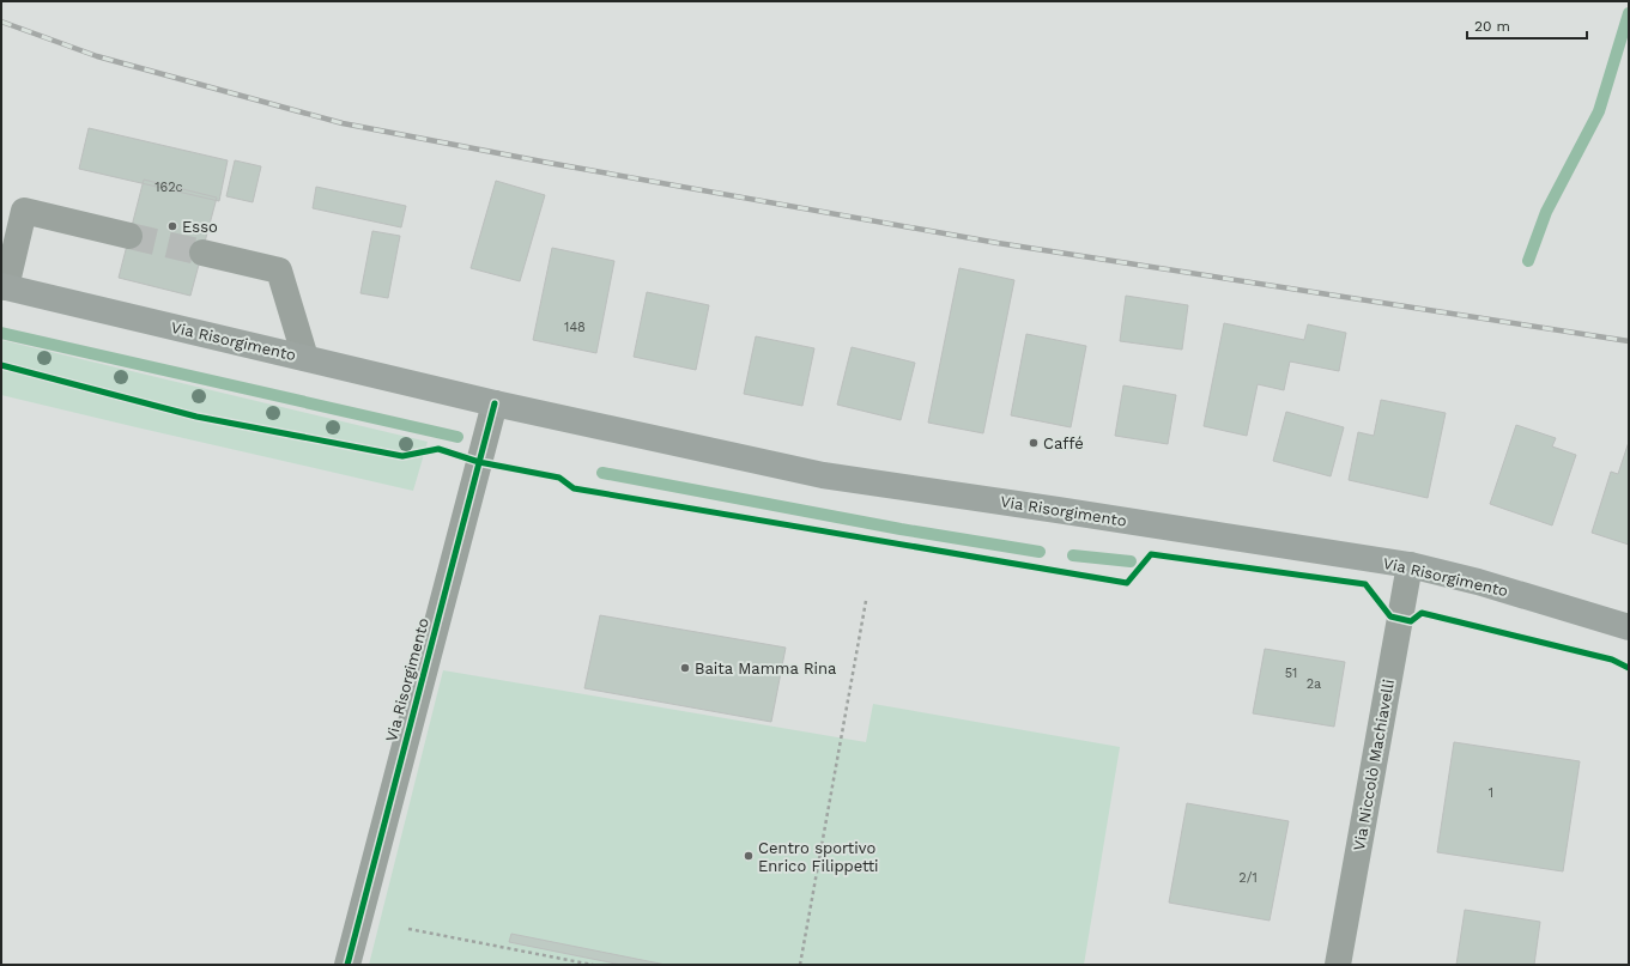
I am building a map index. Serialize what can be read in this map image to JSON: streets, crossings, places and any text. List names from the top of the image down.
{
  "streets": {
    "main road": ["Via Risorgimento"],
    "street": ["Via Niccolò Machiavelli"]
  },
  "crossings": [
    ["Via Risorgimento", "Via Niccolò Machiavelli"]
  ],
  "places": [
    "Esso",
    "Caffé",
    "Baita Mamma Rina",
    "Centro sportivo Enrico Filippetti"
  ],
  "house_numbers": [
    "162c",
    "148",
    "51",
    "2a",
    "1",
    "2/1"
  ],
  "scale_bar": "20 m"
}
